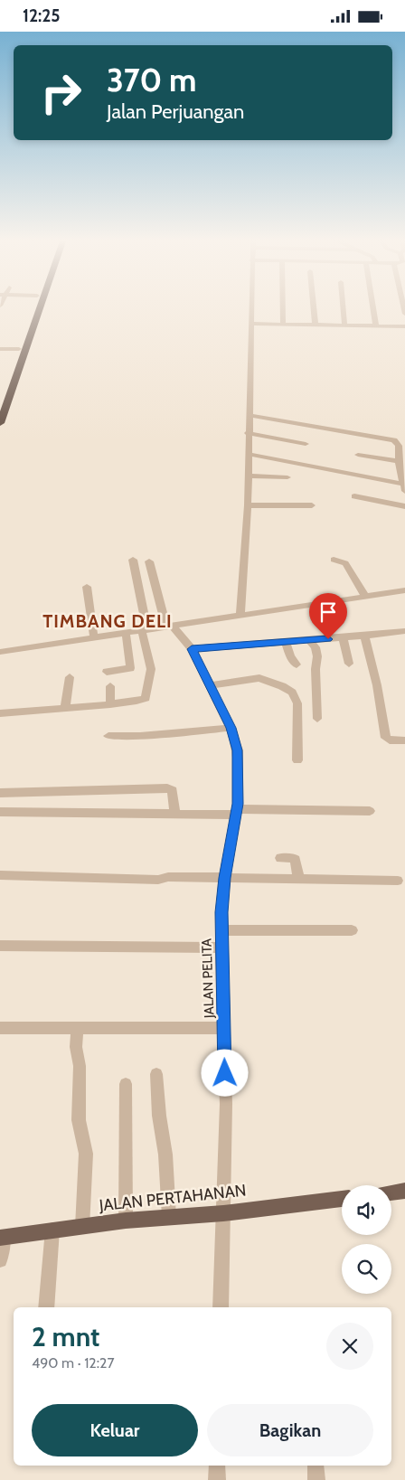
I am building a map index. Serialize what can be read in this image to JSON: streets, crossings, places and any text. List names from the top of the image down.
{
  "streets": {
    "main road": ["JALAN PERTAHANAN"],
    "street": ["JALAN PELITA"]
  },
  "crossings": [
    ["JALAN PELITA", "JALAN PERTAHANAN"]
  ],
  "districts": ["TIMBANG DELI"],
  "page": {
    "status": "12:25",
    "turn": ["370 m", "Jalan Perjuangan"],
    "heading": ["2 mnt", "490 m · 12:27"],
    "buttons": ["Keluar", "Bagikan"]
  }
}
